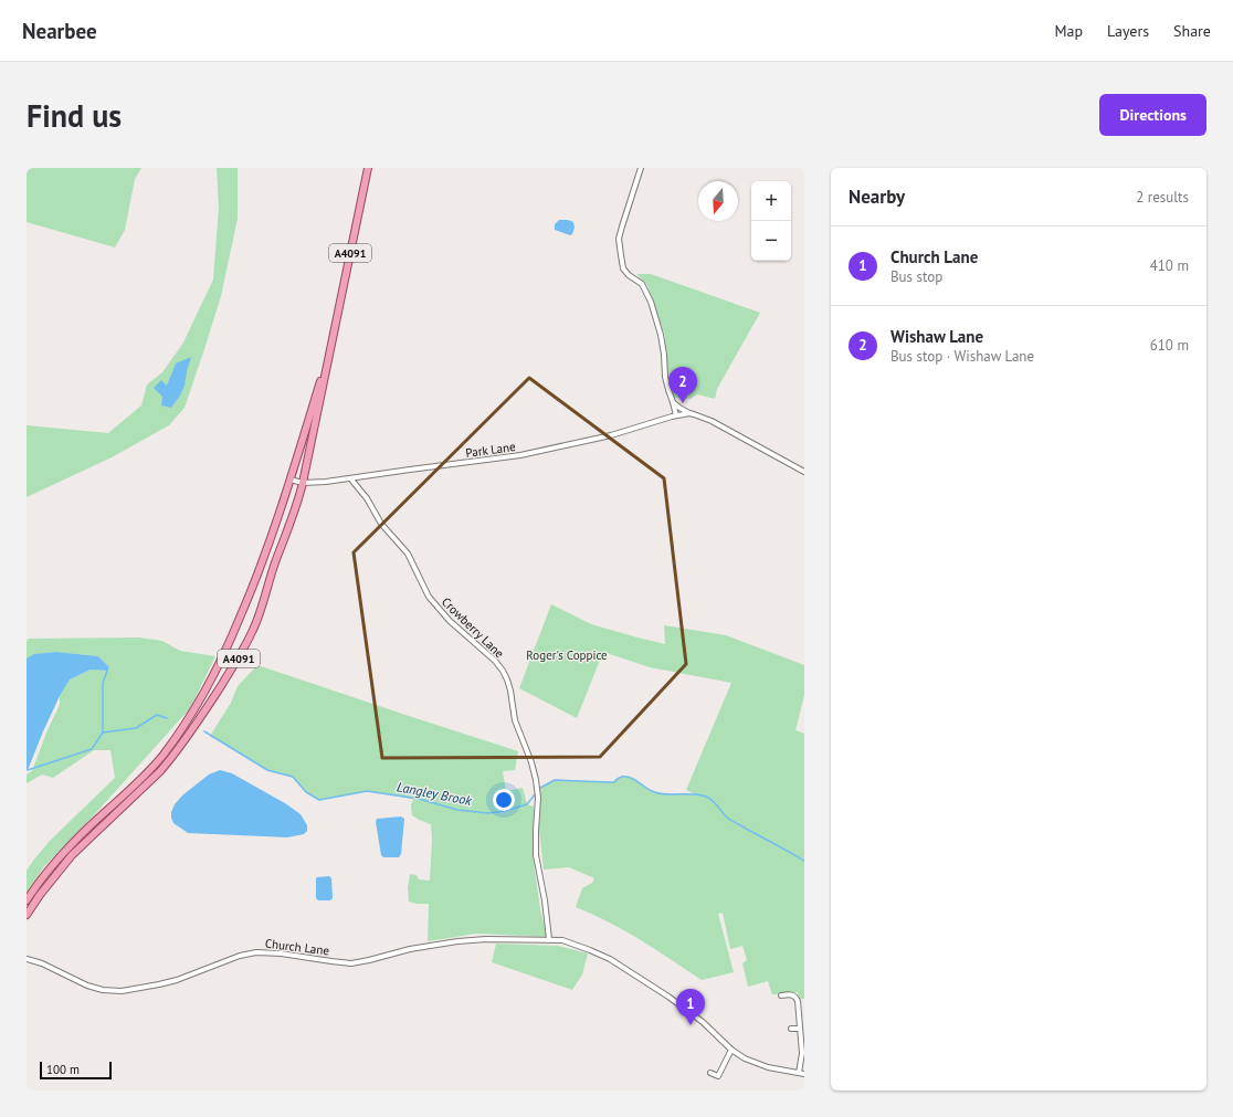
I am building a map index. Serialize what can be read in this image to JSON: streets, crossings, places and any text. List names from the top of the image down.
{
  "streets": {
    "main road": ["A4091"],
    "street": ["Park Lane", "Crowberry Lane", "Church Lane"]
  },
  "crossings": [
    ["A4091", "Park Lane"],
    ["Park Lane", "Crowberry Lane"],
    ["Crowberry Lane", "Church Lane"]
  ],
  "water": ["Langley Brook"],
  "parks": ["Roger's Coppice"],
  "scale_bar": "100 m",
  "north": "bottom",
  "page": {
    "header": "Nearbee",
    "nav": ["Map", "Layers", "Share"],
    "buttons": "Directions",
    "title": "Find us",
    "heading": ["Nearby", "2 results"],
    "map_buttons": ["+", "−"],
    "list": [
      {
        "mark": "1",
        "name": "Church Lane",
        "note": "Bus stop",
        "value": "410 m"
      },
      {
        "mark": "2",
        "name": "Wishaw Lane",
        "note": "Bus stop · Wishaw Lane",
        "value": "610 m"
      }
    ],
    "pins": ["2", "1"],
    "scale": "100 m"
  }
}
